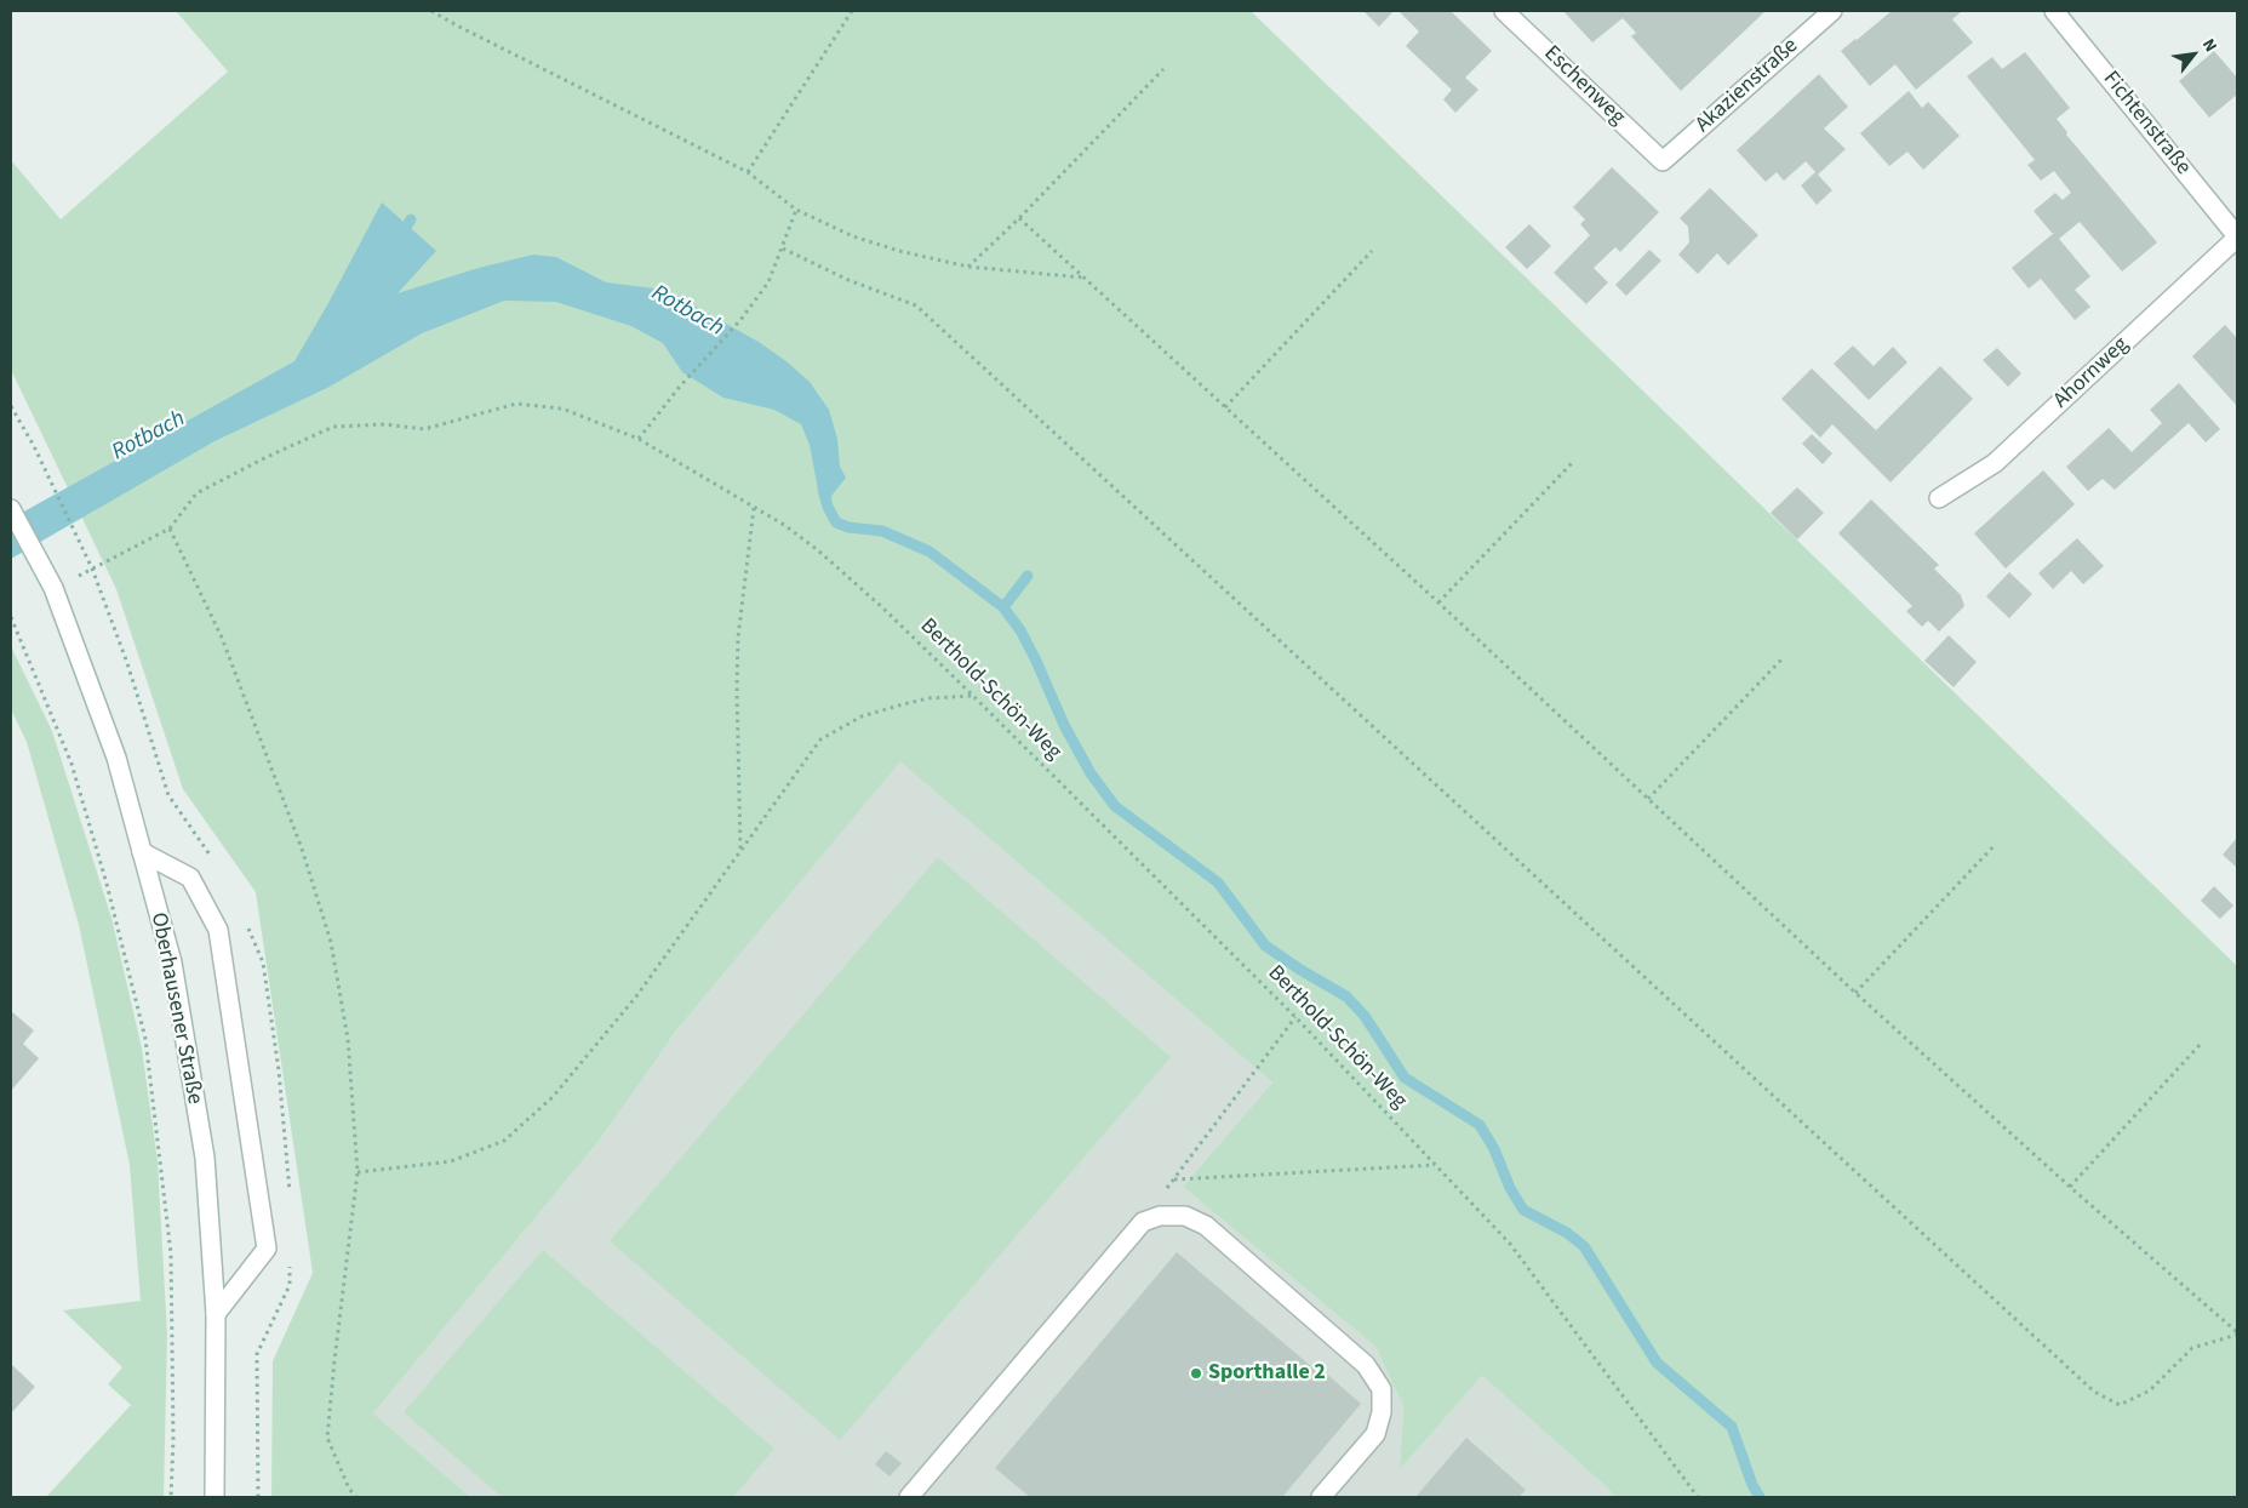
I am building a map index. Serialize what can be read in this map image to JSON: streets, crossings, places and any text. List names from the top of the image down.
{
  "streets": {
    "street": [
      "Eschenweg",
      "Akazienstraße",
      "Fichtenstraße",
      "Ahornweg",
      "Oberhausener Straße"
    ],
    "path": ["Berthold-Schön-Weg"]
  },
  "crossings": [
    ["Eschenweg", "Akazienstraße"],
    ["Fichtenstraße", "Ahornweg"],
    ["Berthold-Schön-Weg", "Oberhausener Straße"]
  ],
  "water": ["Rotbach"],
  "places": ["Sporthalle 2"],
  "north": "top right"
}
